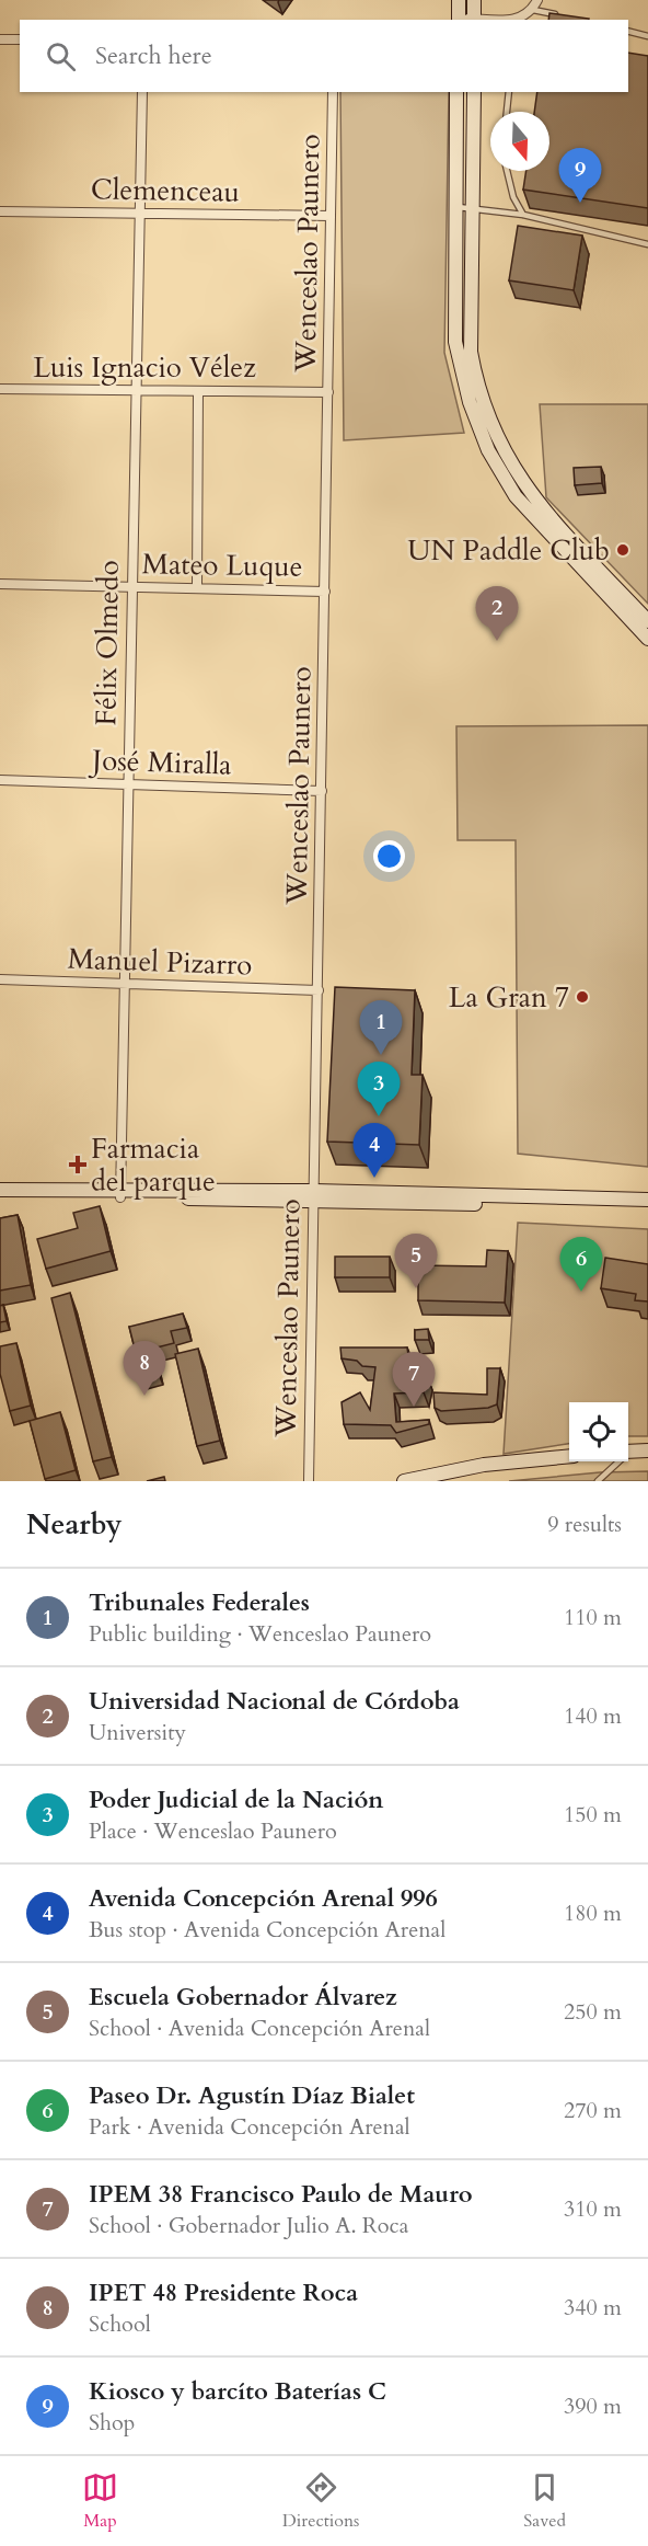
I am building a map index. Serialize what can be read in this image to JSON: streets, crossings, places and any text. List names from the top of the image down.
{
  "streets": {
    "street": [
      "Clemenceau",
      "Wenceslao Paunero",
      "Luis Ignacio Vélez",
      "Mateo Luque",
      "Félix Olmedo",
      "José Miralla",
      "Manuel Pizarro"
    ]
  },
  "crossings": [
    ["Clemenceau", "Wenceslao Paunero"],
    ["Clemenceau", "Félix Olmedo"],
    ["Wenceslao Paunero", "Luis Ignacio Vélez"],
    ["Wenceslao Paunero", "Mateo Luque"],
    ["Wenceslao Paunero", "José Miralla"],
    ["Wenceslao Paunero", "Manuel Pizarro"],
    ["Luis Ignacio Vélez", "Félix Olmedo"],
    ["Mateo Luque", "Félix Olmedo"],
    ["Félix Olmedo", "José Miralla"],
    ["Félix Olmedo", "Manuel Pizarro"]
  ],
  "places": {
    "other": ["UN Paddle Club", "La Gran 7"],
    "health": ["Farmacia del parque"]
  },
  "north": "bottom",
  "page": {
    "search": "Search here",
    "pins": [
      "9",
      "2",
      "1",
      "3",
      "4",
      "5",
      "6",
      "8",
      "7"
    ],
    "heading": ["Nearby", "9 results"],
    "list": [
      {
        "mark": "1",
        "name": "Tribunales Federales",
        "note": "Public building · Wenceslao Paunero",
        "value": "110 m"
      },
      {
        "mark": "2",
        "name": "Universidad Nacional de Córdoba",
        "note": "University",
        "value": "140 m"
      },
      {
        "mark": "3",
        "name": "Poder Judicial de la Nación",
        "note": "Place · Wenceslao Paunero",
        "value": "150 m"
      },
      {
        "mark": "4",
        "name": "Avenida Concepción Arenal 996",
        "note": "Bus stop · Avenida Concepción Arenal",
        "value": "180 m"
      },
      {
        "mark": "5",
        "name": "Escuela Gobernador Álvarez",
        "note": "School · Avenida Concepción Arenal",
        "value": "250 m"
      },
      {
        "mark": "6",
        "name": "Paseo Dr. Agustín Díaz Bialet",
        "note": "Park · Avenida Concepción Arenal",
        "value": "270 m"
      },
      {
        "mark": "7",
        "name": "IPEM 38 Francisco Paulo de Mauro",
        "note": "School · Gobernador Julio A. Roca",
        "value": "310 m"
      },
      {
        "mark": "8",
        "name": "IPET 48 Presidente Roca",
        "note": "School",
        "value": "340 m"
      },
      {
        "mark": "9",
        "name": "Kiosco y barcíto Baterías C",
        "note": "Shop",
        "value": "390 m"
      }
    ],
    "nav": ["Map", "Directions", "Saved"]
  }
}
